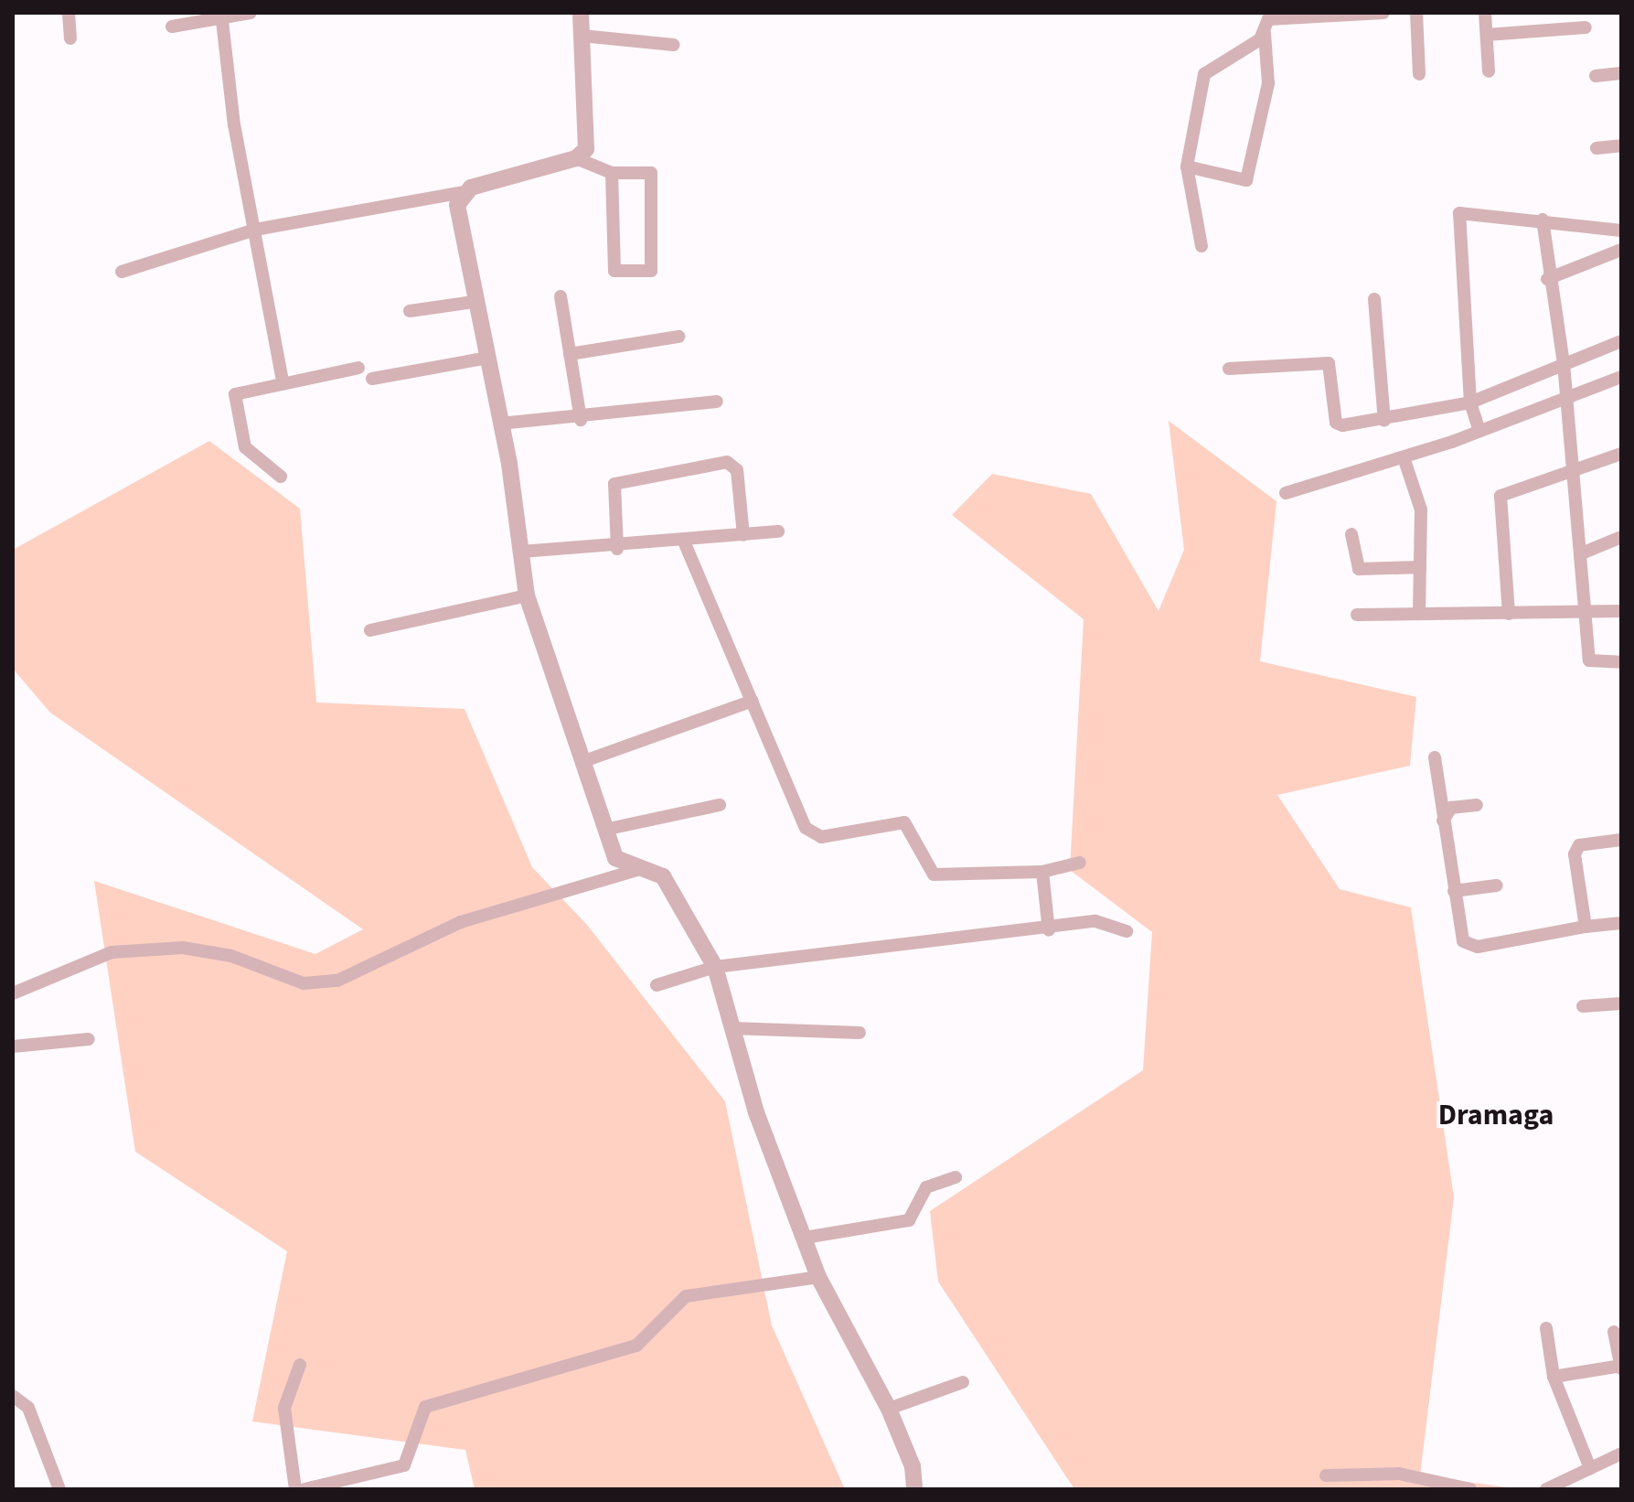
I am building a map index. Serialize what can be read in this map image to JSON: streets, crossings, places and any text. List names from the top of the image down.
{
  "districts": ["Dramaga"]
}
